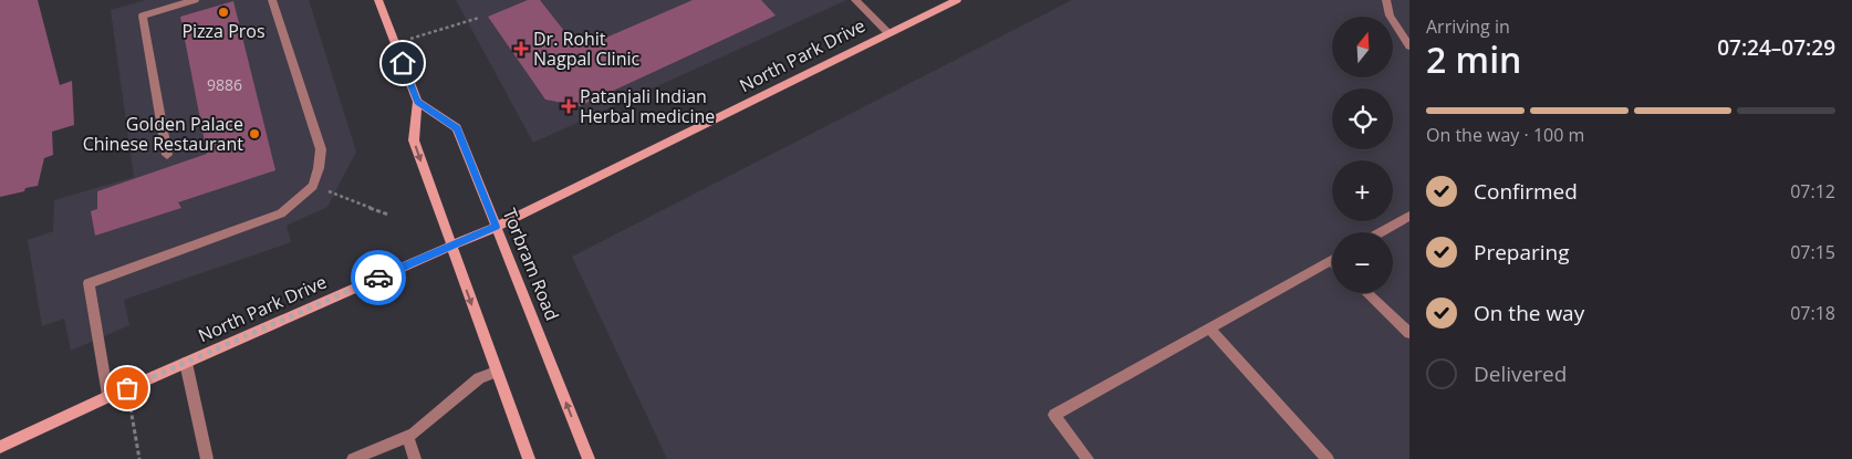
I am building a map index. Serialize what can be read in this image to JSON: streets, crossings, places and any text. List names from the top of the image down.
{
  "streets": {
    "main road": ["North Park Drive", "Torbram Road"]
  },
  "crossings": [
    ["North Park Drive", "Torbram Road"]
  ],
  "places": {
    "other": ["Pizza Pros", "Golden Palace Chinese Restaurant"],
    "health": ["Dr. Rohit Nagpal Clinic", "Patanjali Indian Herbal medicine"]
  },
  "house_numbers": ["9886"],
  "north": "top",
  "page": {
    "heading": ["2 min", "Arriving in", "07:24–07:29"],
    "map_buttons": ["+", "−"],
    "bar": "On the way · 100 m",
    "list": [
      ["Confirmed", "07:12"],
      ["Preparing", "07:15"],
      ["On the way", "07:18"],
      "Delivered"
    ]
  }
}
